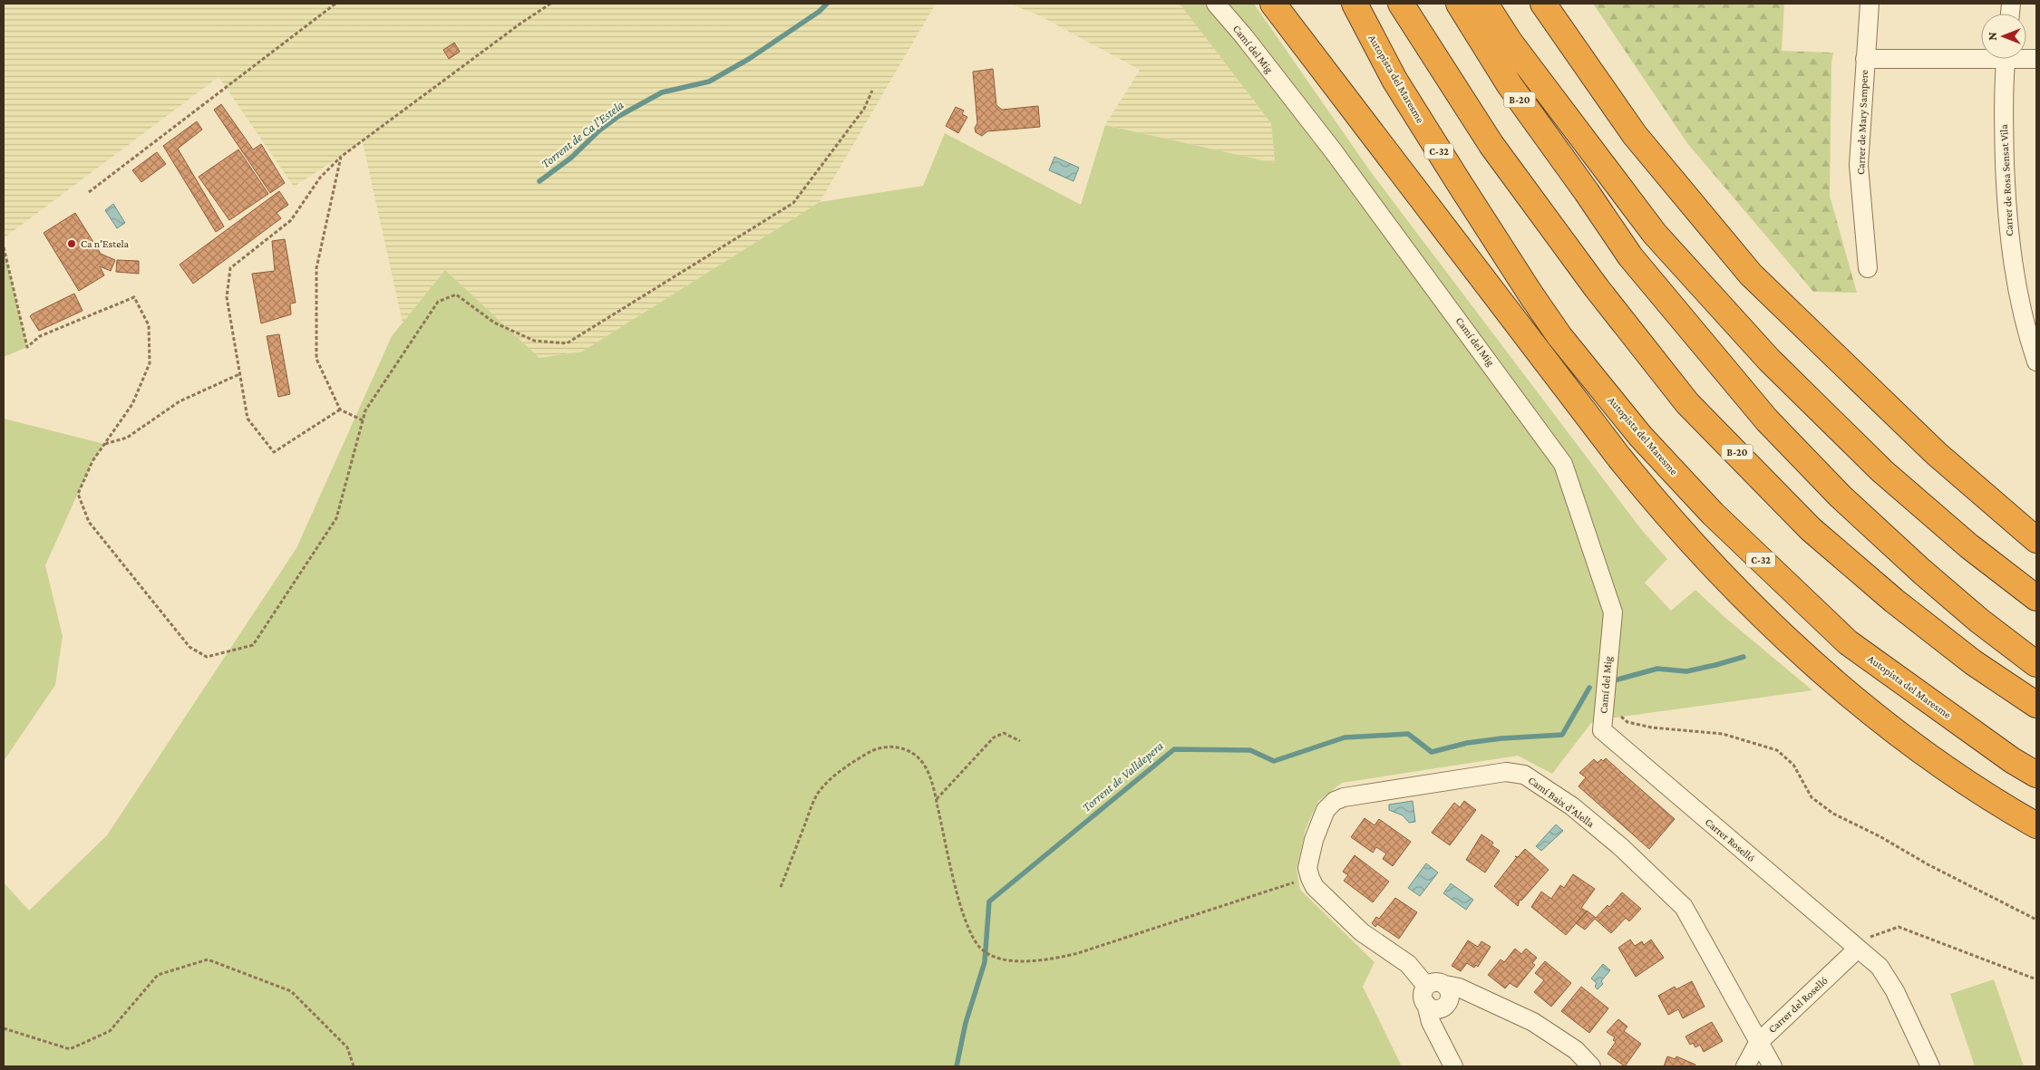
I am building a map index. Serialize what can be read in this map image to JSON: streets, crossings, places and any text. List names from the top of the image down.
{
  "streets": {
    "highway": ["Autopista del Maresme", "B-20", "C-32"],
    "street": [
      "Camí del Mig",
      "Carrer de Mary Sampere",
      "Carrer de Rosa Sensat Vila",
      "Camí Baix d'Alella",
      "Carrer Roselló",
      "Carrer del Roselló"
    ]
  },
  "crossings": [
    ["Camí del Mig", "Carrer Roselló"],
    ["Camí Baix d'Alella", "Carrer del Roselló"],
    ["Carrer Roselló", "Carrer del Roselló"]
  ],
  "water": ["Torrent de Ca l'Estela", "Torrent de Valldepera"],
  "places": ["Ca n'Estela"],
  "north": "left"
}
